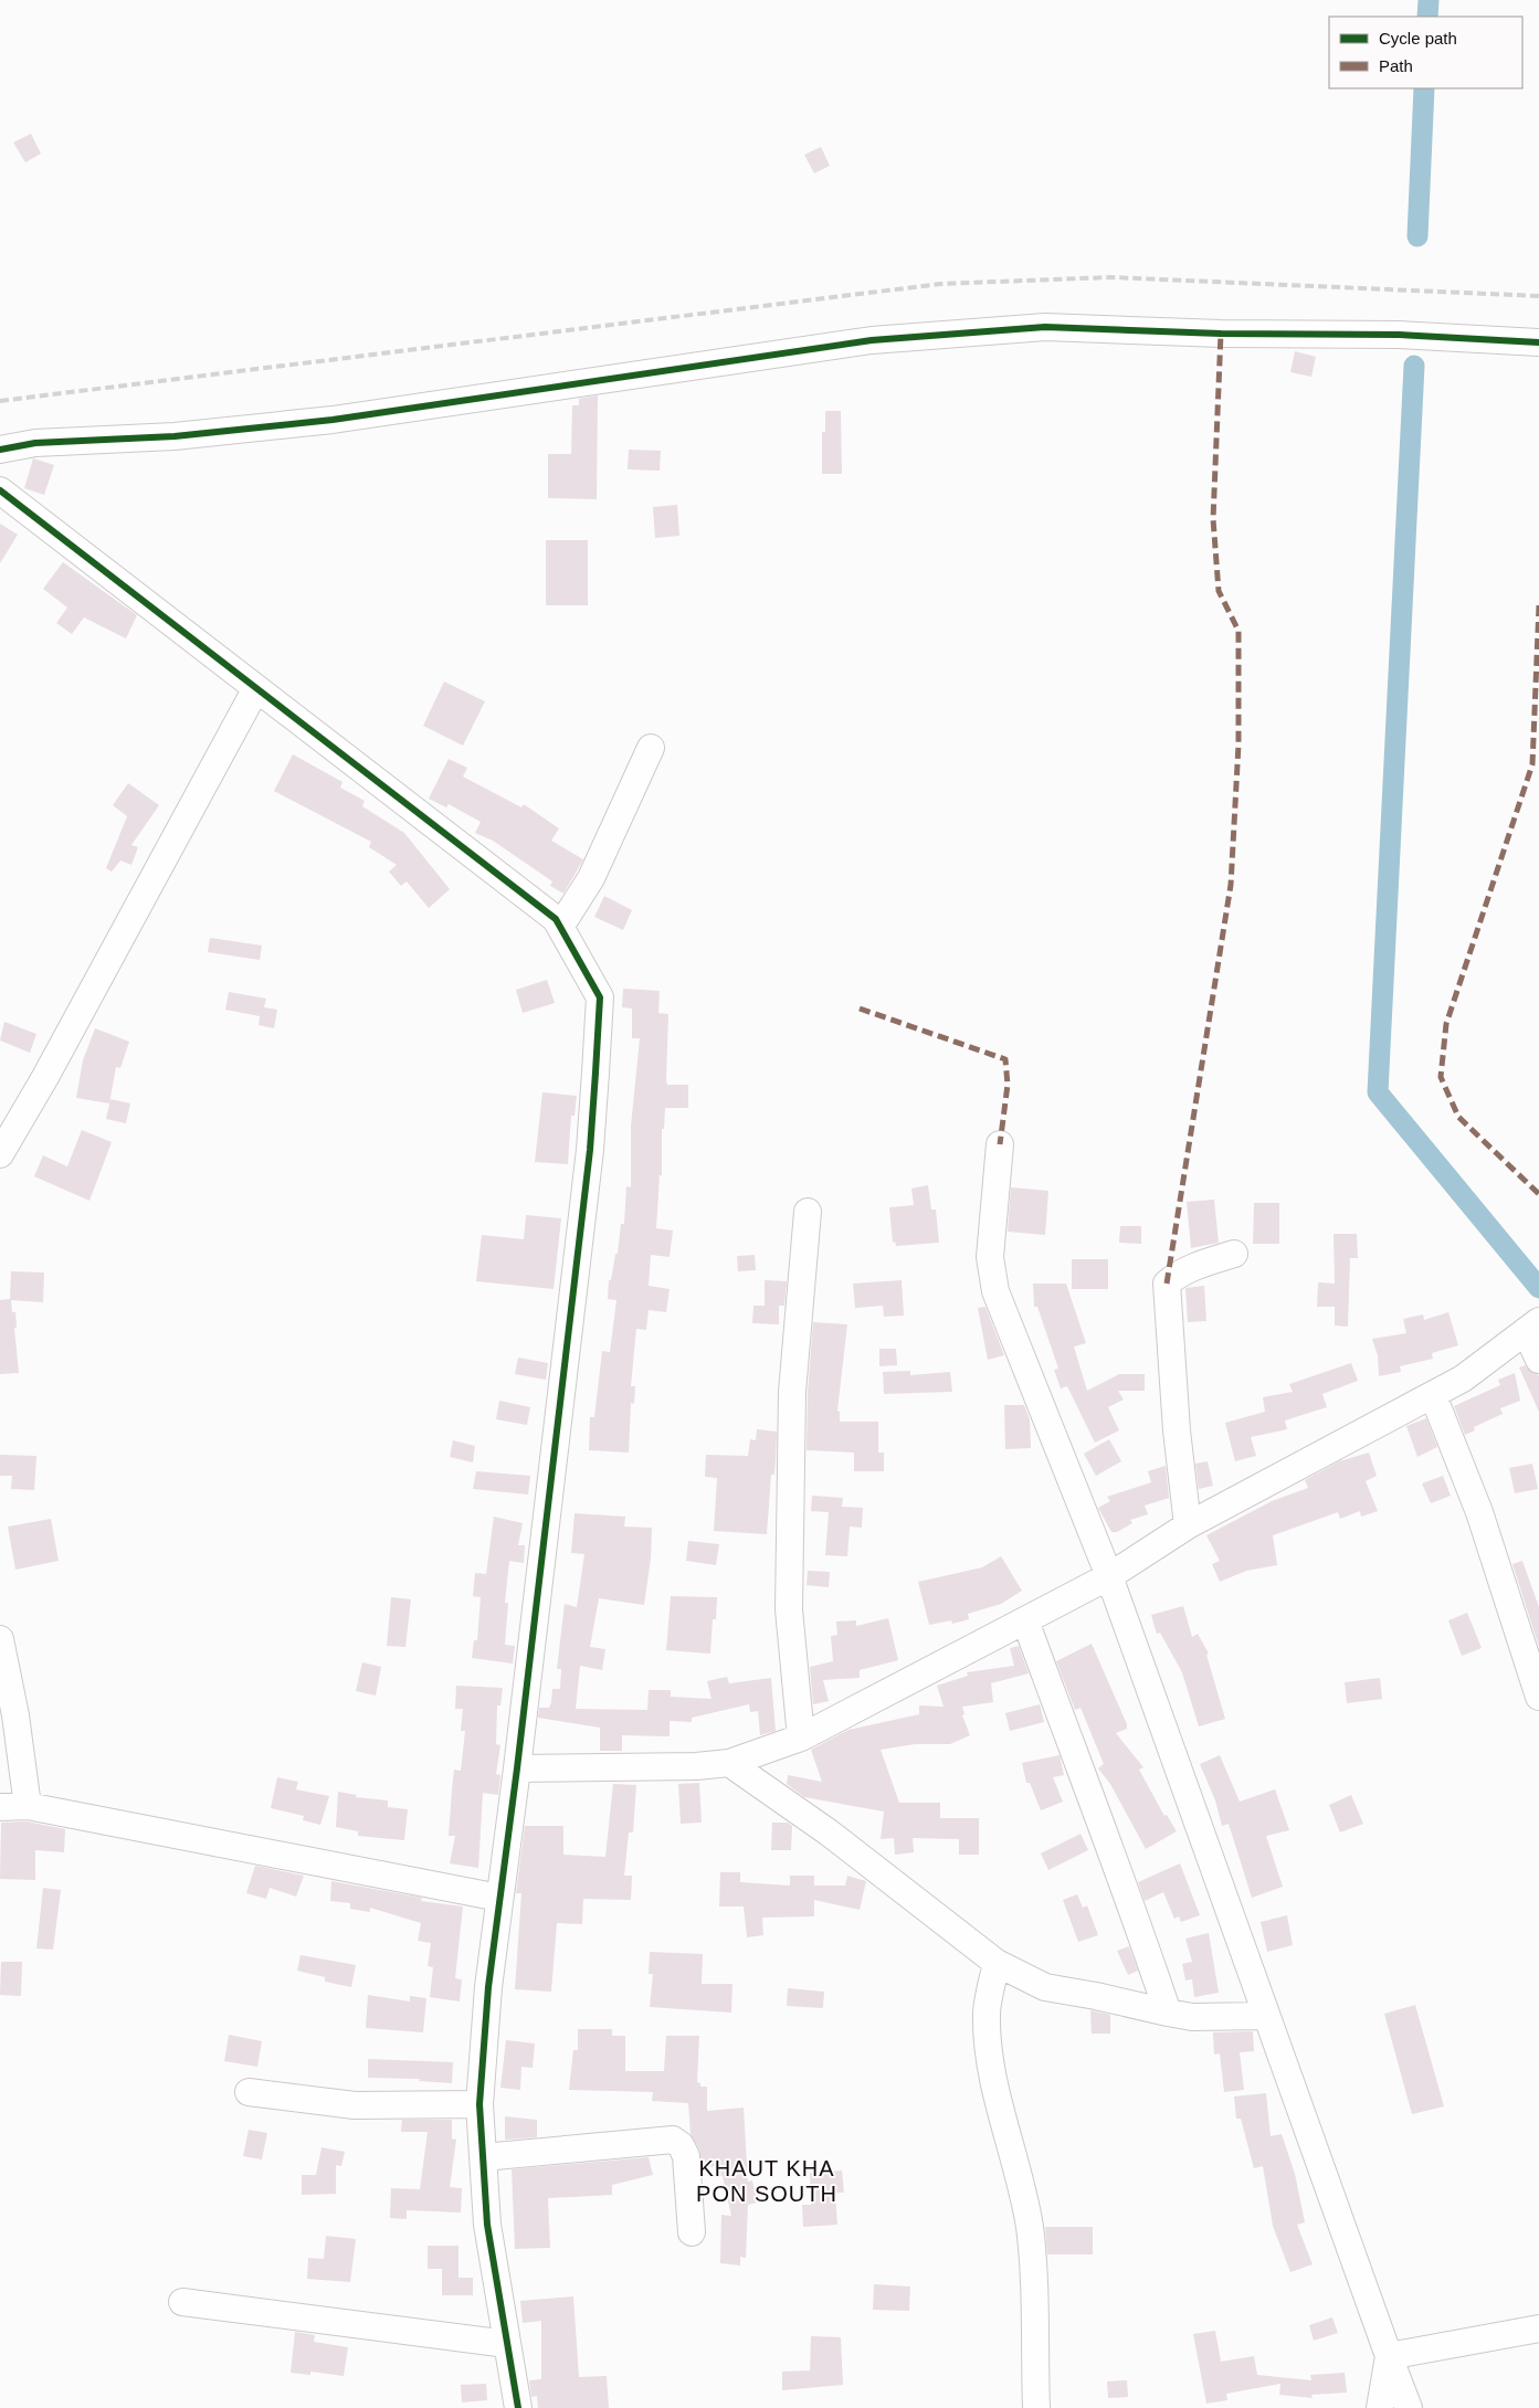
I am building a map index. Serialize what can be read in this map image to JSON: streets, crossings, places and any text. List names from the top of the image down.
{
  "districts": ["KHAUT KHA PON SOUTH"],
  "legend": ["Cycle path", "Path"]
}
